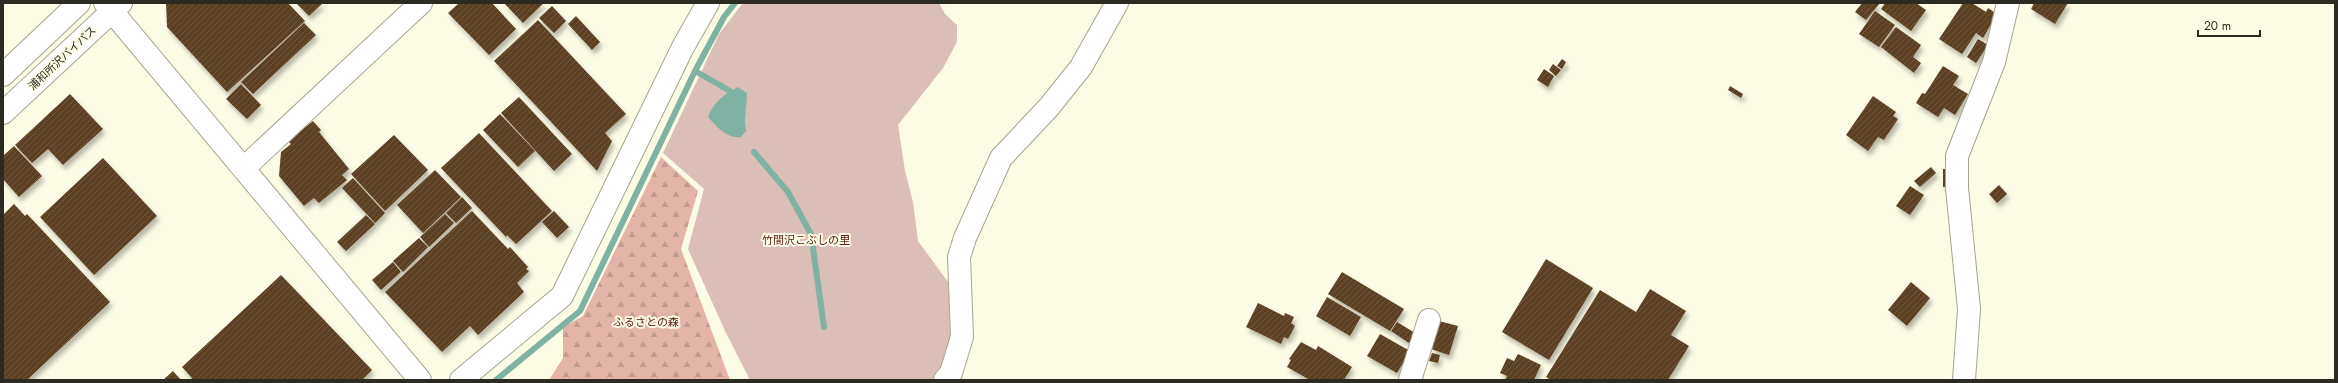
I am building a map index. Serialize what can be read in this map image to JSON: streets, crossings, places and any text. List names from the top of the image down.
{
  "streets": {
    "main road": ["浦和所沢バイパス"]
  },
  "parks": ["竹間沢こぶしの里", "ふるさとの森"],
  "scale_bar": "20 m"
}
